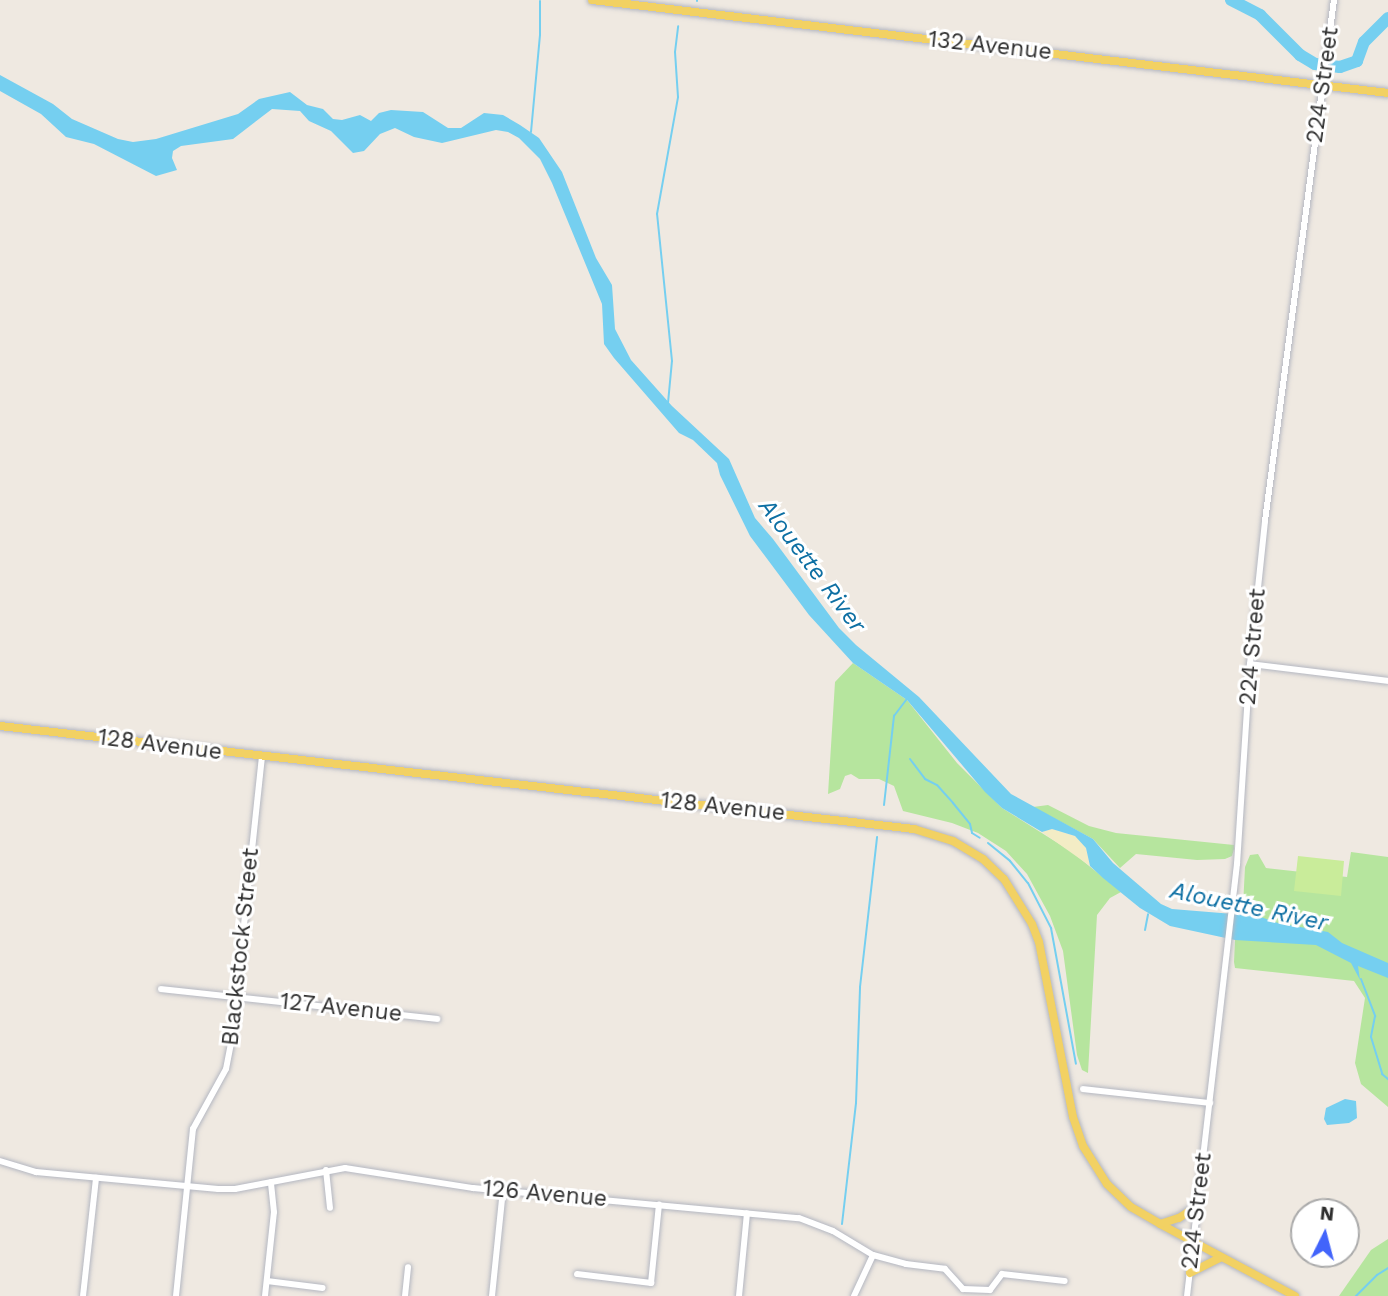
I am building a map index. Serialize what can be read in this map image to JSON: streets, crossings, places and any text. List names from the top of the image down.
{
  "streets": {
    "main road": ["132 Avenue", "128 Avenue"],
    "street": [
      "224 Street",
      "Blackstock Street",
      "127 Avenue",
      "126 Avenue"
    ]
  },
  "crossings": [
    ["132 Avenue", "224 Street"],
    ["224 Street", "128 Avenue"],
    ["128 Avenue", "Blackstock Street"],
    ["Blackstock Street", "127 Avenue"],
    ["Blackstock Street", "126 Avenue"]
  ],
  "water": ["Alouette River"],
  "north": "top"
}
